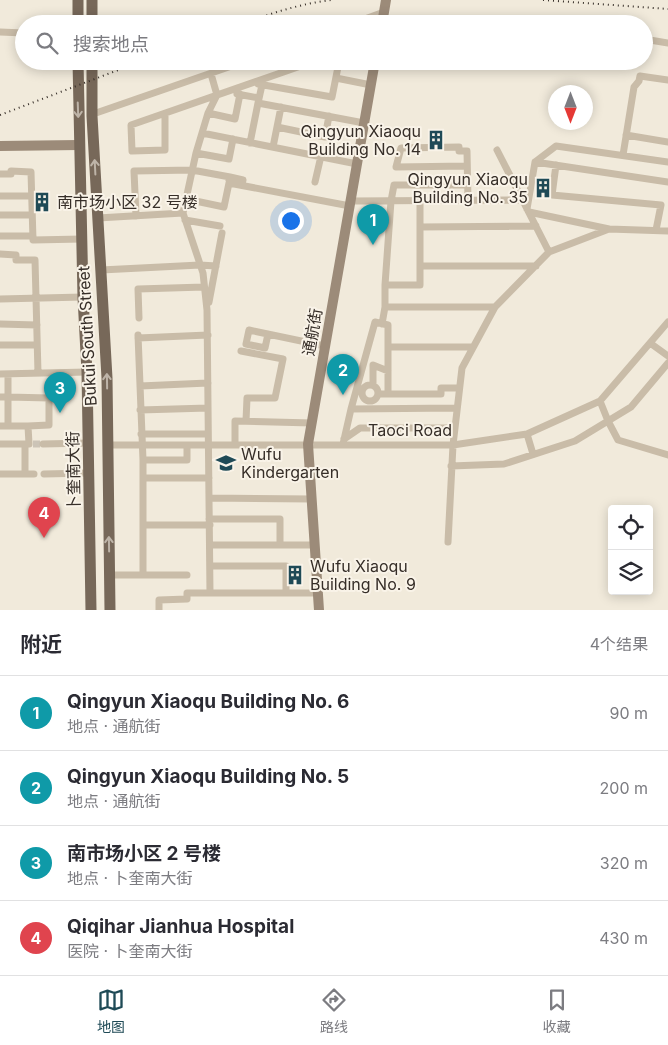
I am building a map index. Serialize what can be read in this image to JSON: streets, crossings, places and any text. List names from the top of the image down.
{
  "streets": {
    "main road": ["通航街", "Bukui South Street", "卜奎南大街"],
    "street": ["Taoci Road"]
  },
  "crossings": [
    ["通航街", "Taoci Road"],
    ["Bukui South Street", "Taoci Road"]
  ],
  "one_way": ["Bukui South Street"],
  "places": {
    "building": [
      "Qingyun Xiaoqu Building No. 14",
      "Qingyun Xiaoqu Building No. 35",
      "南市场小区 32 号楼",
      "Wufu Xiaoqu Building No. 9"
    ],
    "school or university": ["Wufu Kindergarten"]
  },
  "north": "bottom",
  "page": {
    "search": "搜索地点",
    "pins": [
      "1",
      "2",
      "3",
      "4"
    ],
    "heading": ["附近", "4个结果"],
    "list": [
      {
        "mark": "1",
        "name": "Qingyun Xiaoqu Building No. 6",
        "note": "地点 · 通航街",
        "value": "90 m"
      },
      {
        "mark": "2",
        "name": "Qingyun Xiaoqu Building No. 5",
        "note": "地点 · 通航街",
        "value": "200 m"
      },
      {
        "mark": "3",
        "name": "南市场小区 2 号楼",
        "note": "地点 · 卜奎南大街",
        "value": "320 m"
      },
      {
        "mark": "4",
        "name": "Qiqihar Jianhua Hospital",
        "note": "医院 · 卜奎南大街",
        "value": "430 m"
      }
    ],
    "nav": ["地图", "路线", "收藏"]
  }
}
